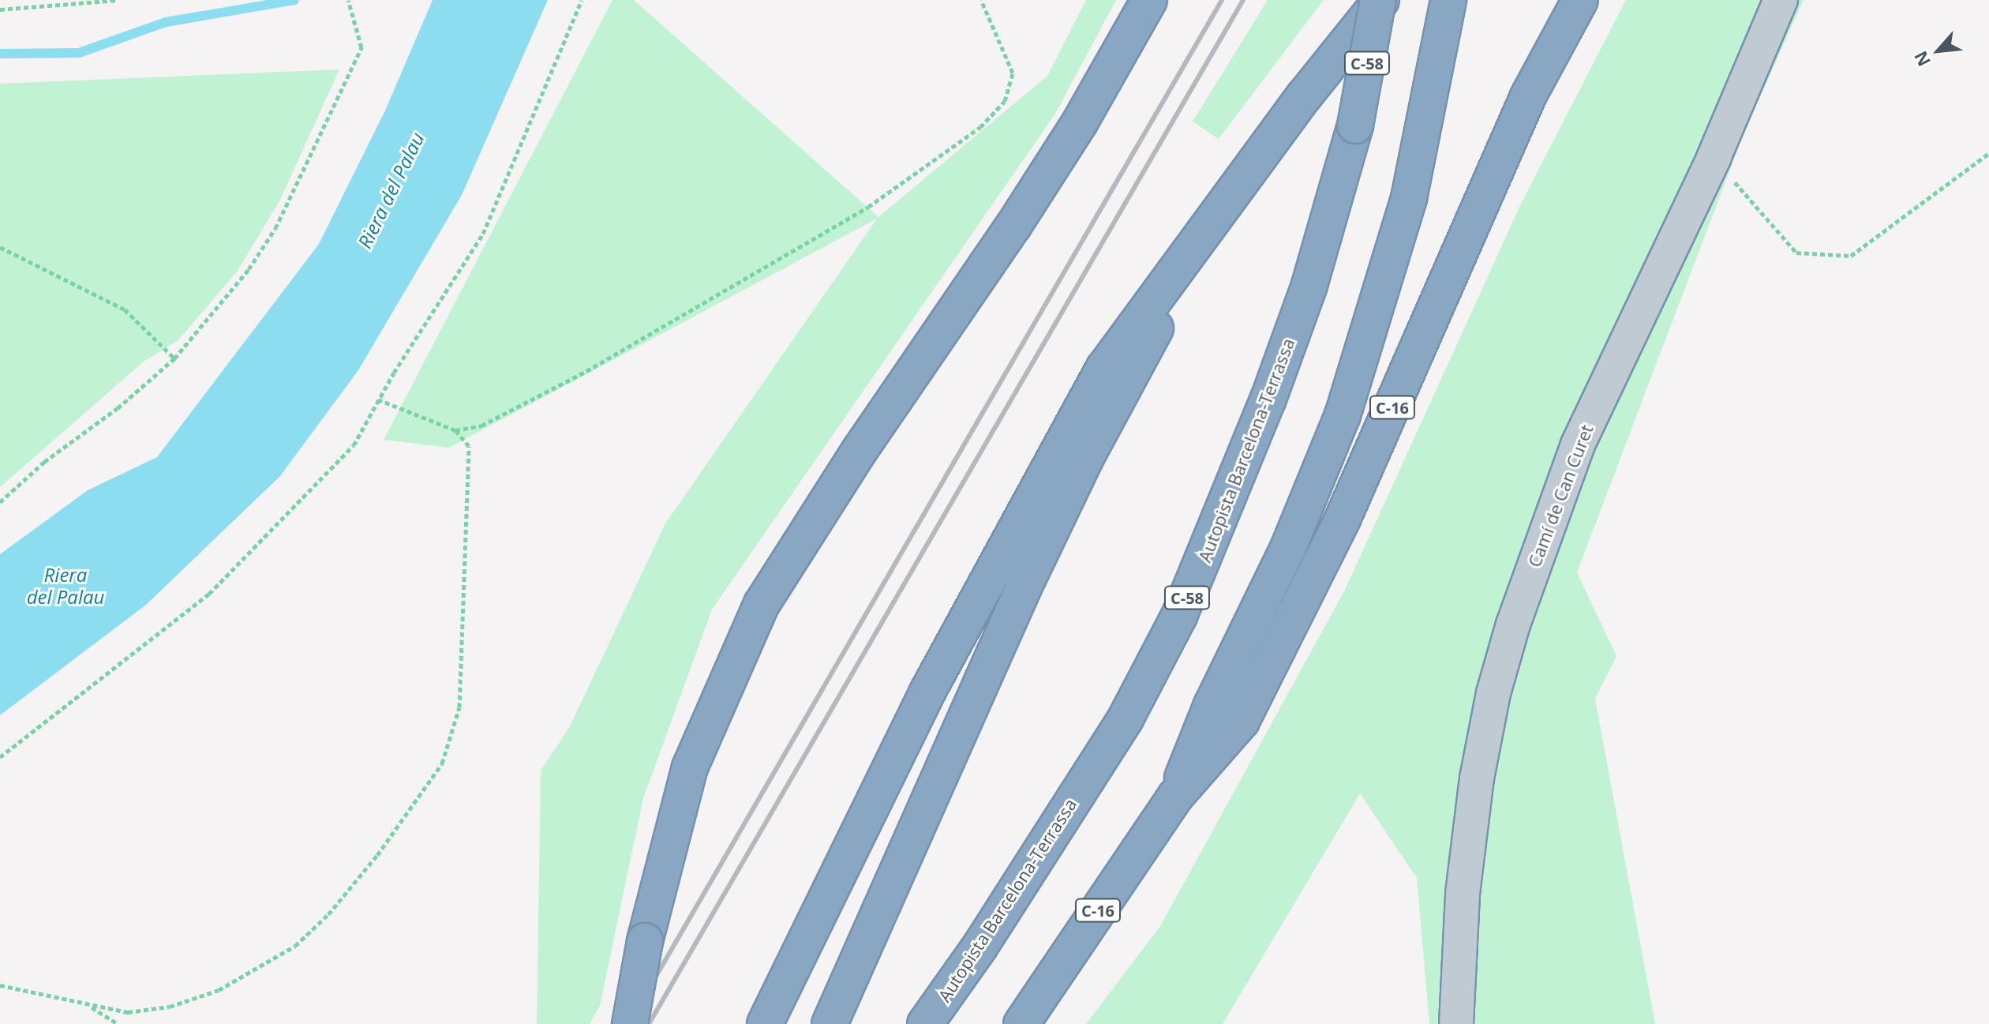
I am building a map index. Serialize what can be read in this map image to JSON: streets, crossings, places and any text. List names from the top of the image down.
{
  "streets": {
    "highway": ["C-58", "C-16", "Autopista Barcelona-Terrassa"],
    "street": ["Camí de Can Curet"]
  },
  "water": ["Riera del Palau"],
  "north": "bottom left"
}
